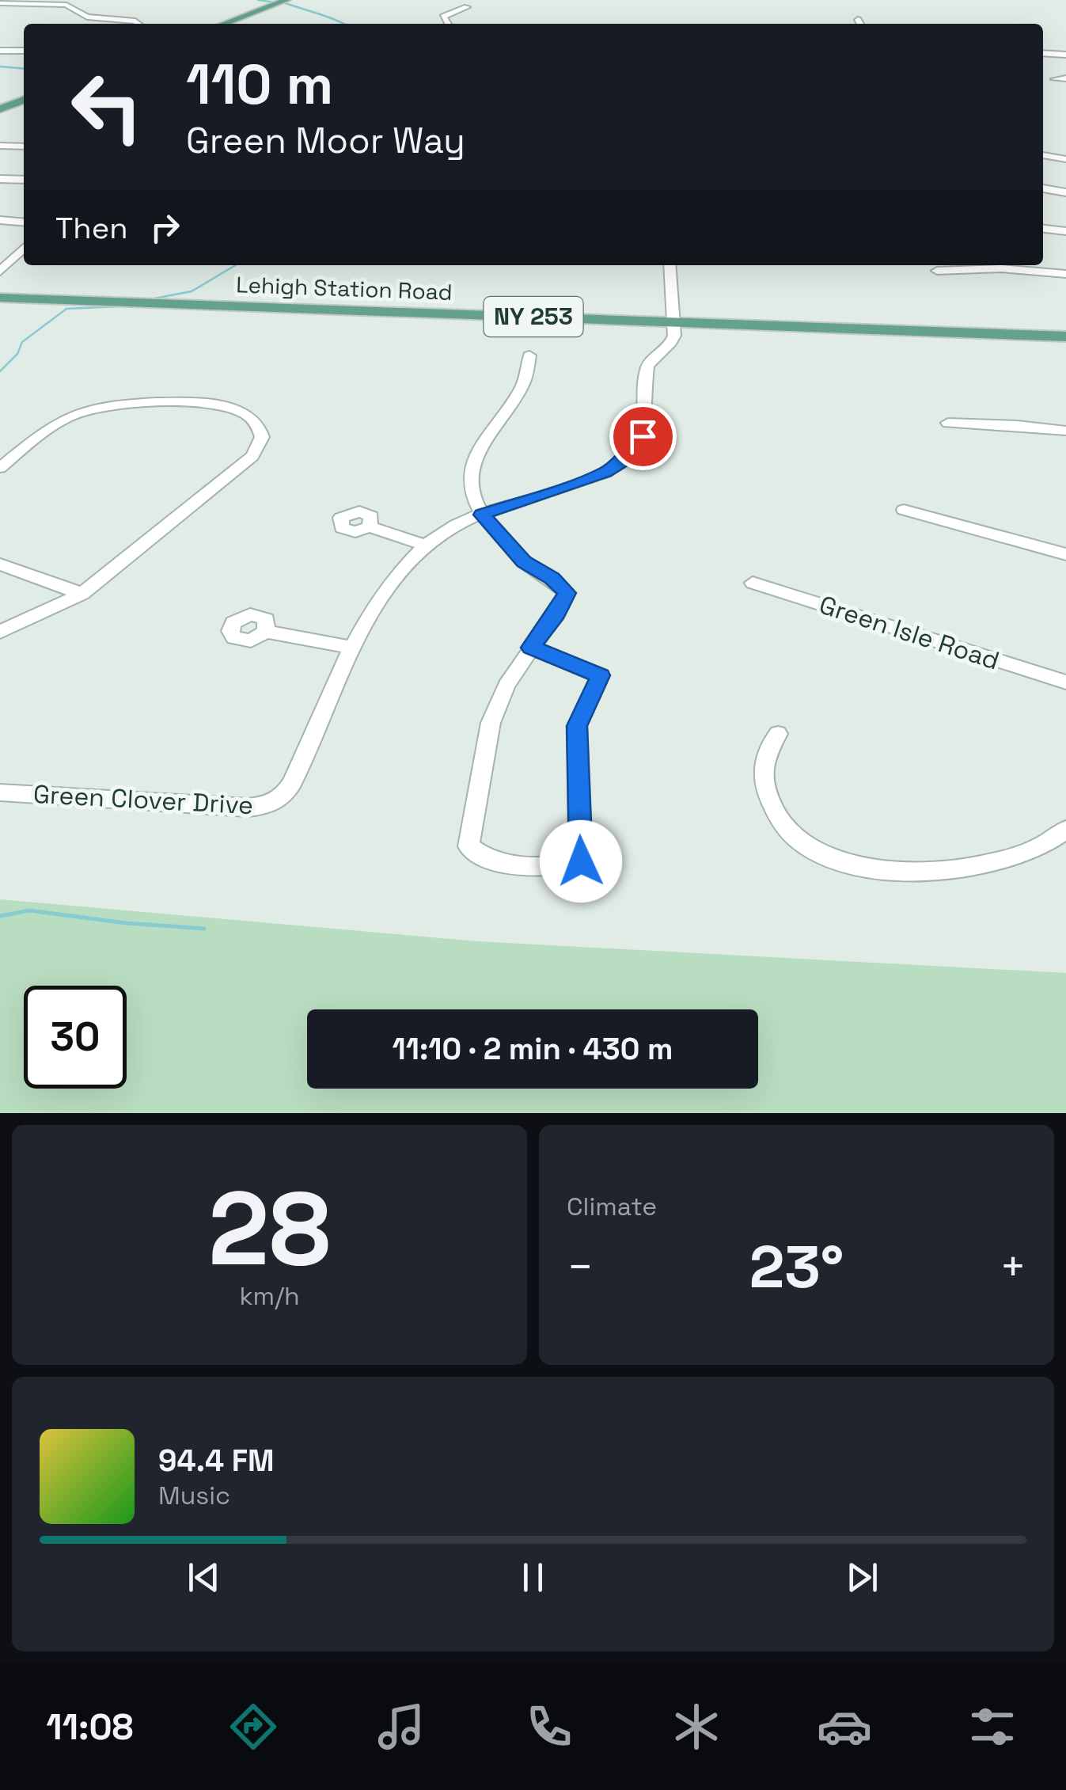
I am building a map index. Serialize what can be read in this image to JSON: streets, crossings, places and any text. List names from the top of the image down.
{
  "streets": {
    "main road": ["Lehigh Station Road", "NY 253"],
    "street": ["Green Isle Road", "Green Clover Drive"]
  },
  "crossings": [
    ["Lehigh Station Road", "Green Clover Drive"]
  ],
  "page": {
    "turn": ["110 m", "Green Moor Way"],
    "then": "Then",
    "limit": "30",
    "trip": "11:10 · 2 min · 430 m",
    "tile": [
      ["28", "km/h"],
      "Climate"
    ],
    "heat": ["−", "23°", "+"],
    "song": ["94.4 FM", "Music"],
    "tabs": "11:08"
  }
}
